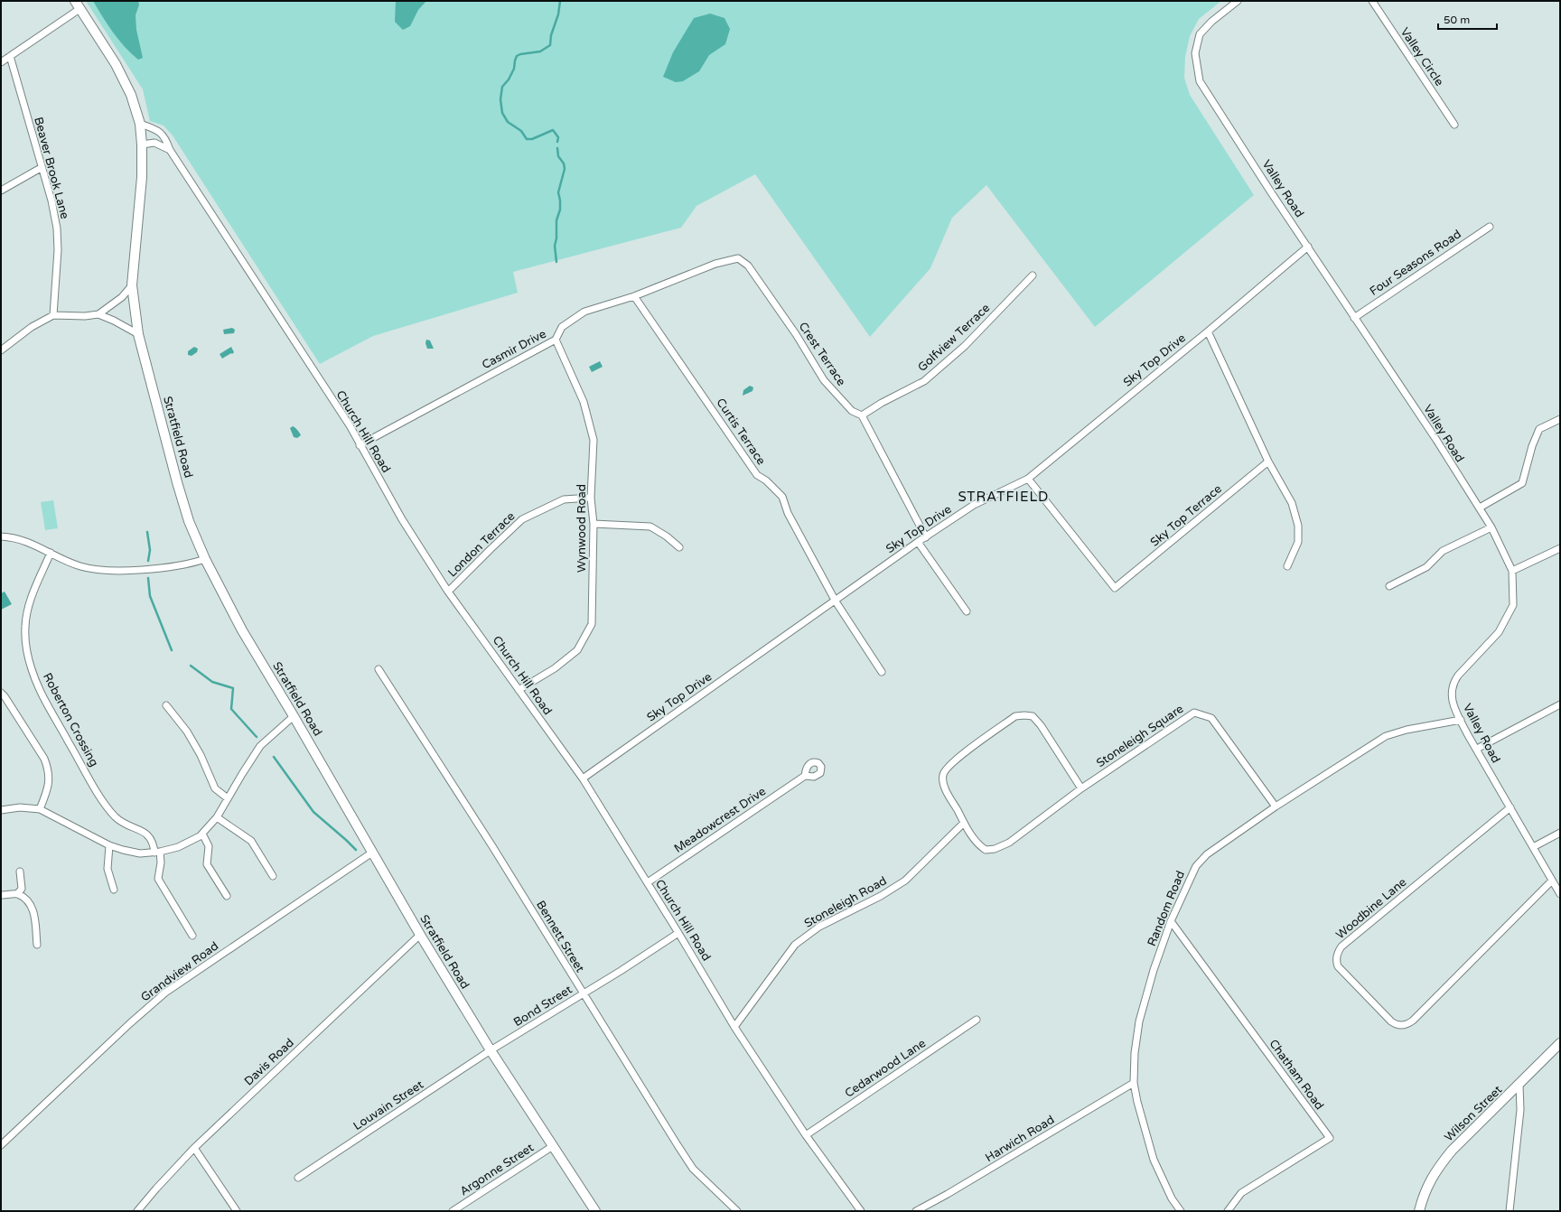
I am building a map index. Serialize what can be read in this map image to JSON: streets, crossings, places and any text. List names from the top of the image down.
{
  "streets": {
    "main road": ["Stratfield Road", "Wilson Street"],
    "street": [
      "Valley Circle",
      "Beaver Brook Lane",
      "Valley Road",
      "Four Seasons Road",
      "Golfview Terrace",
      "Casmir Drive",
      "Crest Terrace",
      "Sky Top Drive",
      "Church Hill Road",
      "Curtis Terrace",
      "Sky Top Terrace",
      "Wynwood Road",
      "London Terrace",
      "Roberton Crossing",
      "Stoneleigh Square",
      "Meadowcrest Drive",
      "Stoneleigh Road",
      "Random Road",
      "Woodbine Lane",
      "Bennett Street",
      "Grandview Road",
      "Bond Street",
      "Davis Road",
      "Cedarwood Lane",
      "Chatham Road",
      "Louvain Street",
      "Harwich Road",
      "Argonne Street"
    ]
  },
  "crossings": [
    ["Valley Road", "Four Seasons Road"],
    ["Valley Road", "Sky Top Drive"],
    ["Valley Road", "Random Road"],
    ["Valley Road", "Woodbine Lane"],
    ["Golfview Terrace", "Crest Terrace"],
    ["Casmir Drive", "Crest Terrace"],
    ["Casmir Drive", "Church Hill Road"],
    ["Casmir Drive", "Curtis Terrace"],
    ["Casmir Drive", "Wynwood Road"],
    ["Crest Terrace", "Sky Top Drive"],
    ["Sky Top Drive", "Church Hill Road"],
    ["Sky Top Drive", "Curtis Terrace"],
    ["Sky Top Drive", "Sky Top Terrace"],
    ["Church Hill Road", "Stratfield Road"],
    ["Church Hill Road", "Wynwood Road"],
    ["Church Hill Road", "London Terrace"],
    ["Church Hill Road", "Meadowcrest Drive"],
    ["Church Hill Road", "Stoneleigh Road"],
    ["Church Hill Road", "Bond Street"],
    ["Church Hill Road", "Cedarwood Lane"],
    ["Stratfield Road", "Grandview Road"],
    ["Stratfield Road", "Bond Street"],
    ["Stratfield Road", "Davis Road"],
    ["Stratfield Road", "Louvain Street"],
    ["Stratfield Road", "Argonne Street"],
    ["Wynwood Road", "London Terrace"],
    ["Stoneleigh Square", "Stoneleigh Road"],
    ["Stoneleigh Square", "Random Road"],
    ["Random Road", "Chatham Road"],
    ["Random Road", "Harwich Road"],
    ["Bennett Street", "Bond Street"],
    ["Bond Street", "Louvain Street"]
  ],
  "districts": ["STRATFIELD"],
  "scale_bar": "50 m"
}
